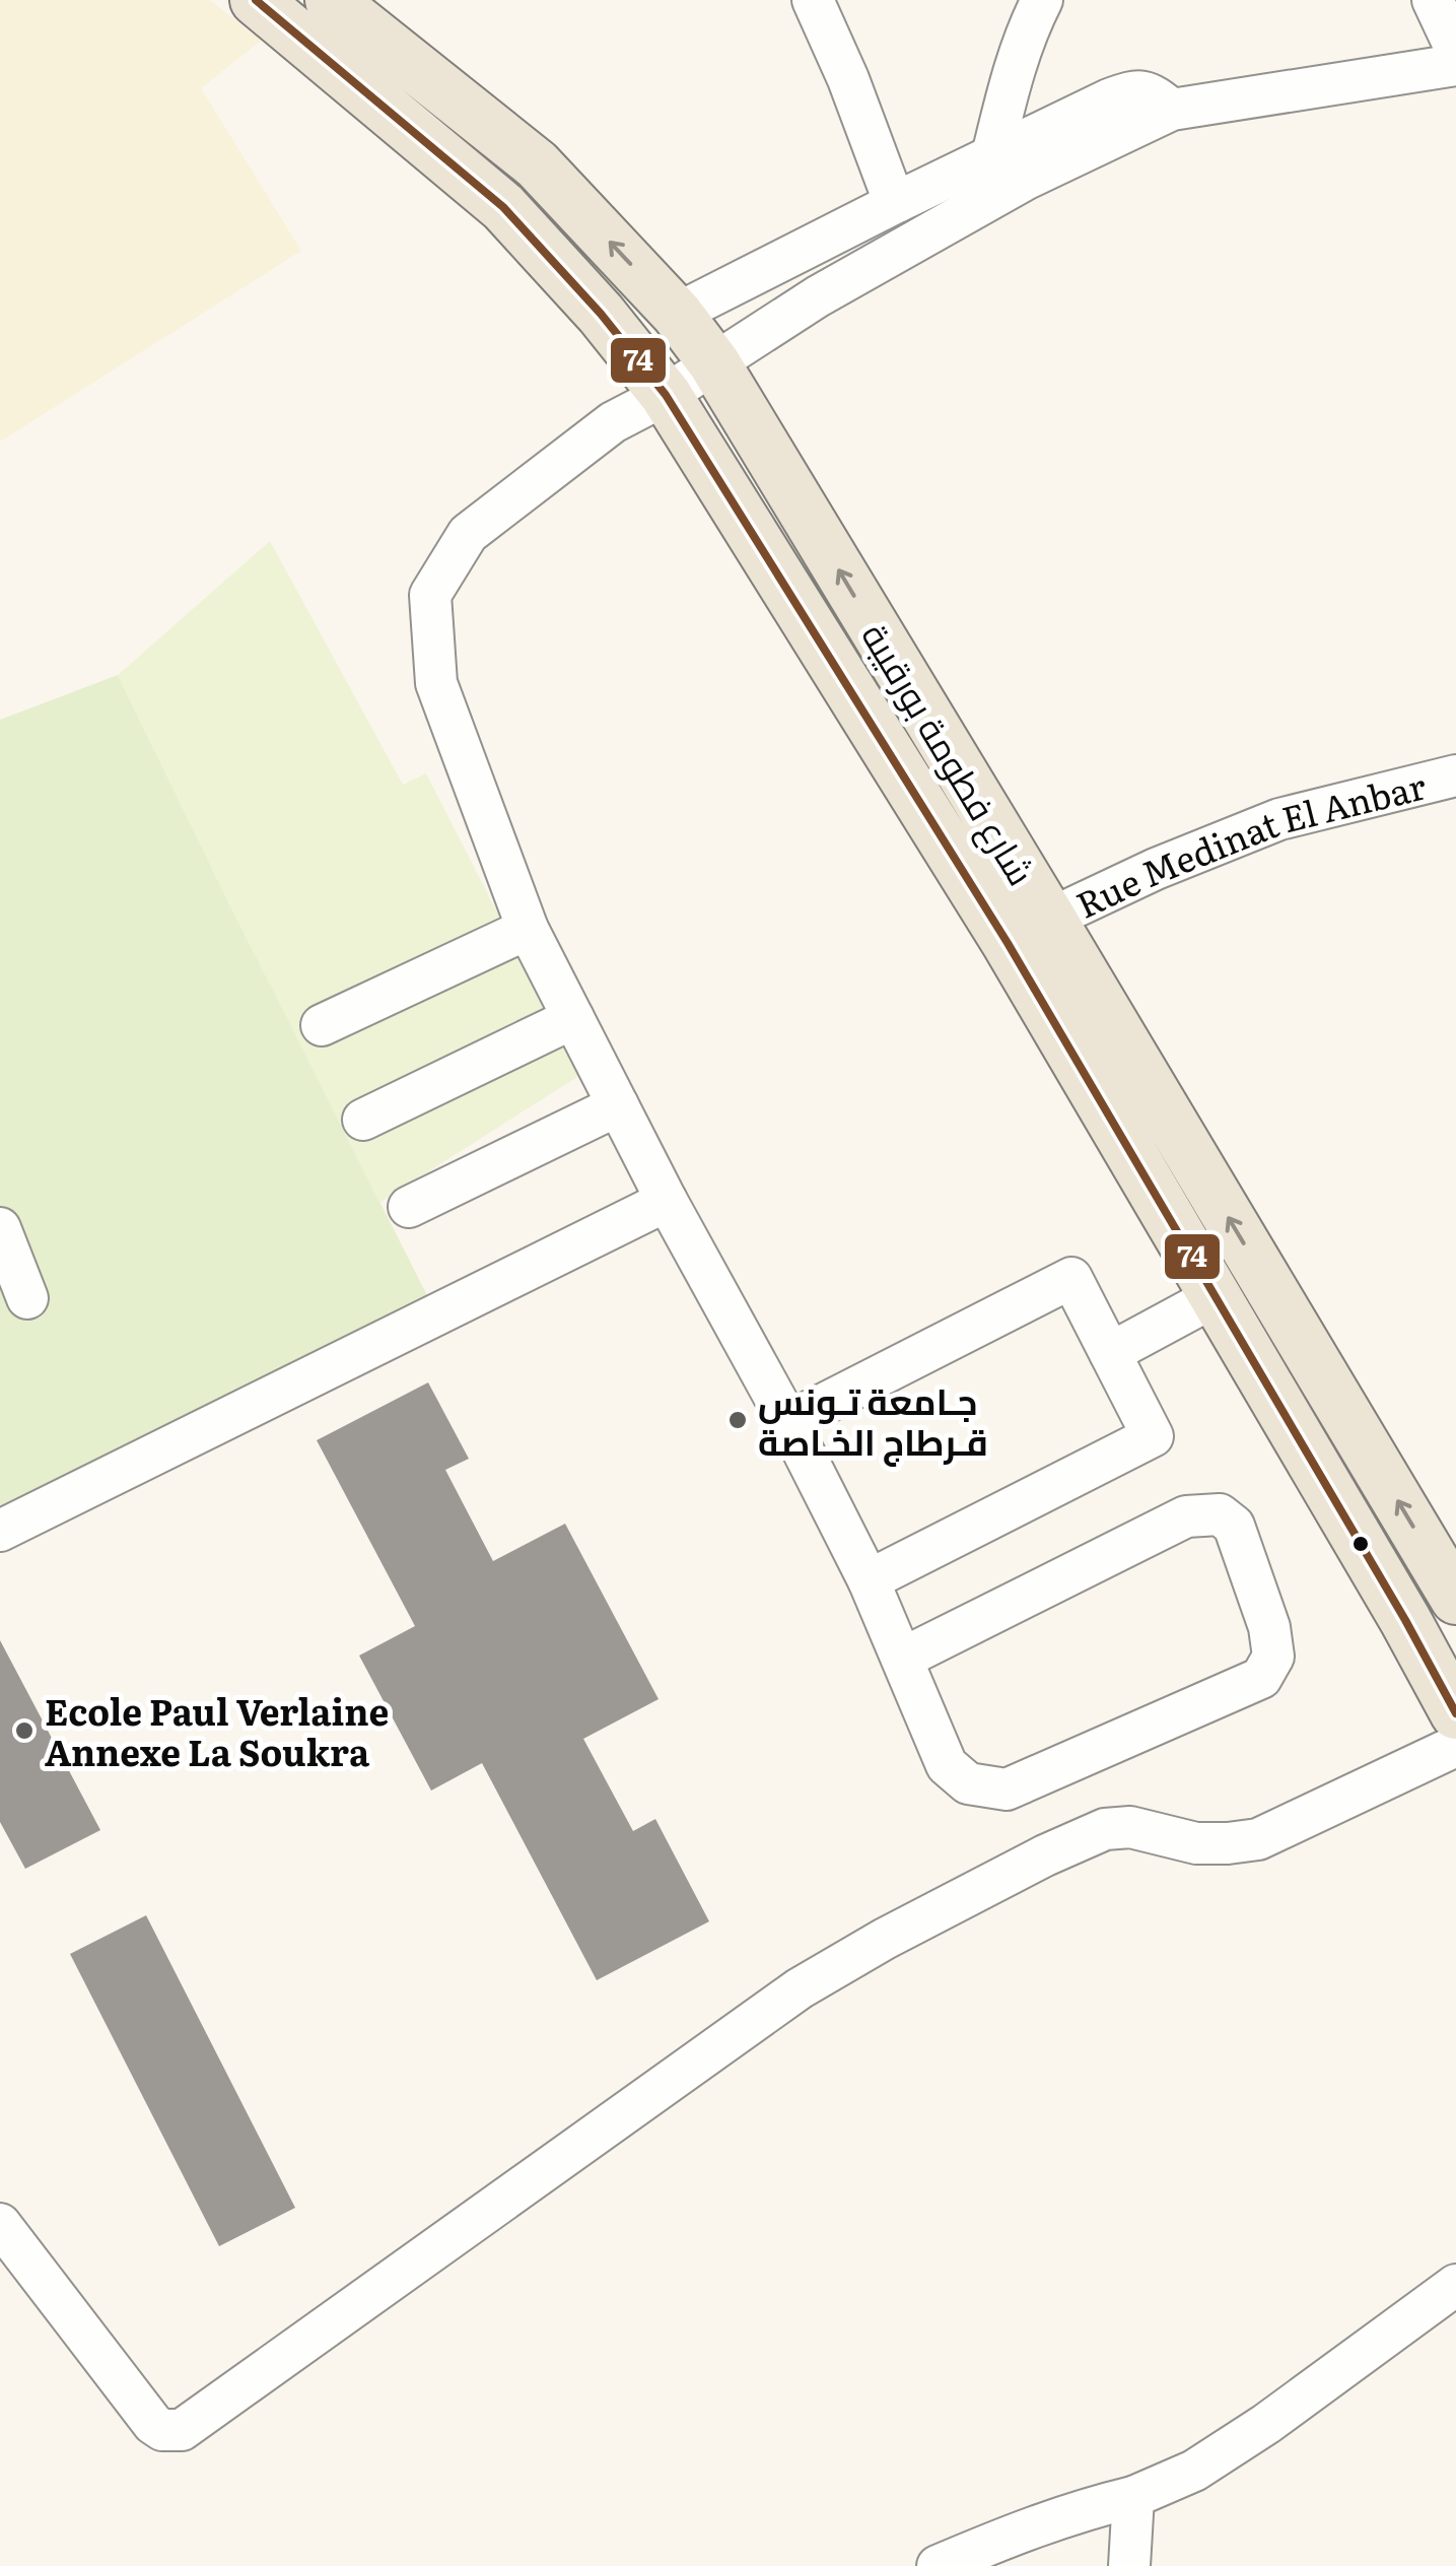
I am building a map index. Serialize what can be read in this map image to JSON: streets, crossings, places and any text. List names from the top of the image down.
{
  "streets": {
    "main road": ["شارع فطومة بورقيبة"],
    "street": ["Rue Medinat El Anbar"]
  },
  "crossings": [
    ["شارع فطومة بورقيبة", "Rue Medinat El Anbar"]
  ],
  "places": ["جـامعة تـونس قـرطاج الخـاصة", "Ecole Paul Verlaine Annexe La Soukra"],
  "lines": ["transit line 74"]
}
